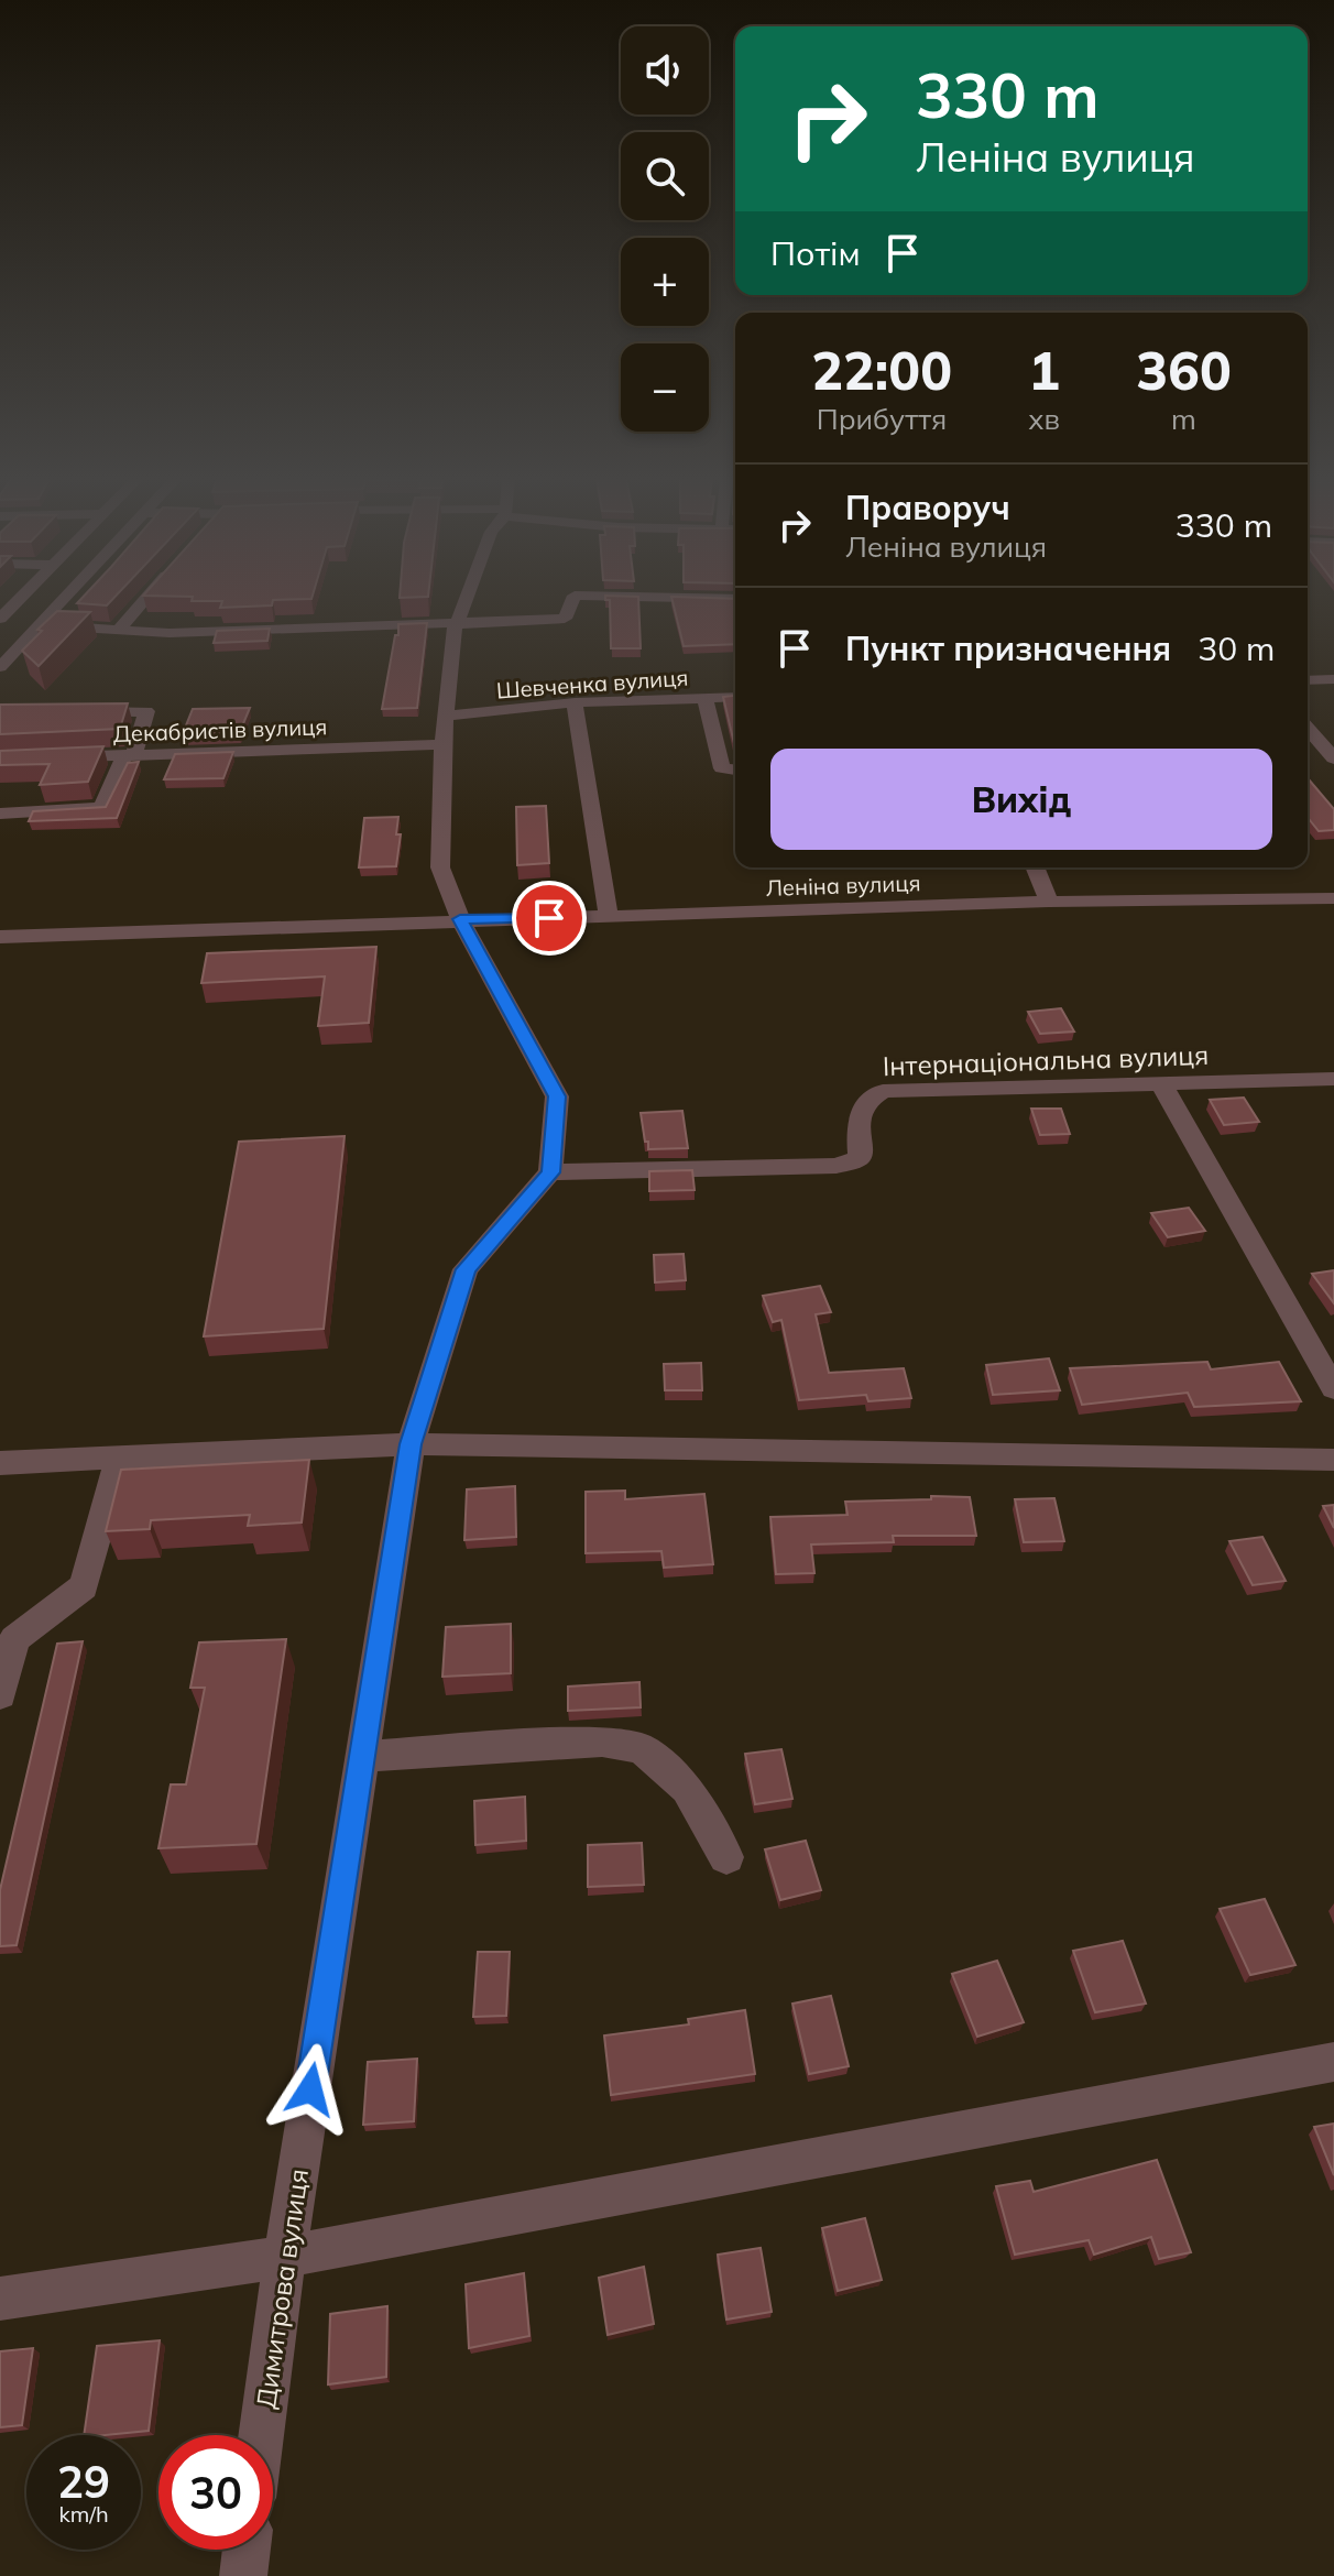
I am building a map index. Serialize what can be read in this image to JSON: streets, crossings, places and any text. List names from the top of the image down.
{
  "streets": {
    "street": [
      "Шевченка вулиця",
      "Декабристів вулиця",
      "Леніна вулиця",
      "Інтернаціональна вулиця",
      "Димитрова вулиця"
    ]
  },
  "crossings": [
    ["Шевченка вулиця", "Декабристів вулиця"],
    ["Інтернаціональна вулиця", "Димитрова вулиця"]
  ],
  "page": {
    "map_buttons": ["+", "−"],
    "turn": ["330 m", "Леніна вулиця"],
    "then": "Потім",
    "eta": [
      "22:00",
      "Прибуття",
      "1",
      "хв",
      "360",
      "m"
    ],
    "list": [
      {
        "name": "Праворуч",
        "note": "Леніна вулиця",
        "value": "330 m"
      },
      {
        "name": "Пункт призначення",
        "value": "30 m"
      }
    ],
    "buttons": "Вихід",
    "speed": "29 km/h",
    "limit": "30"
  }
}
